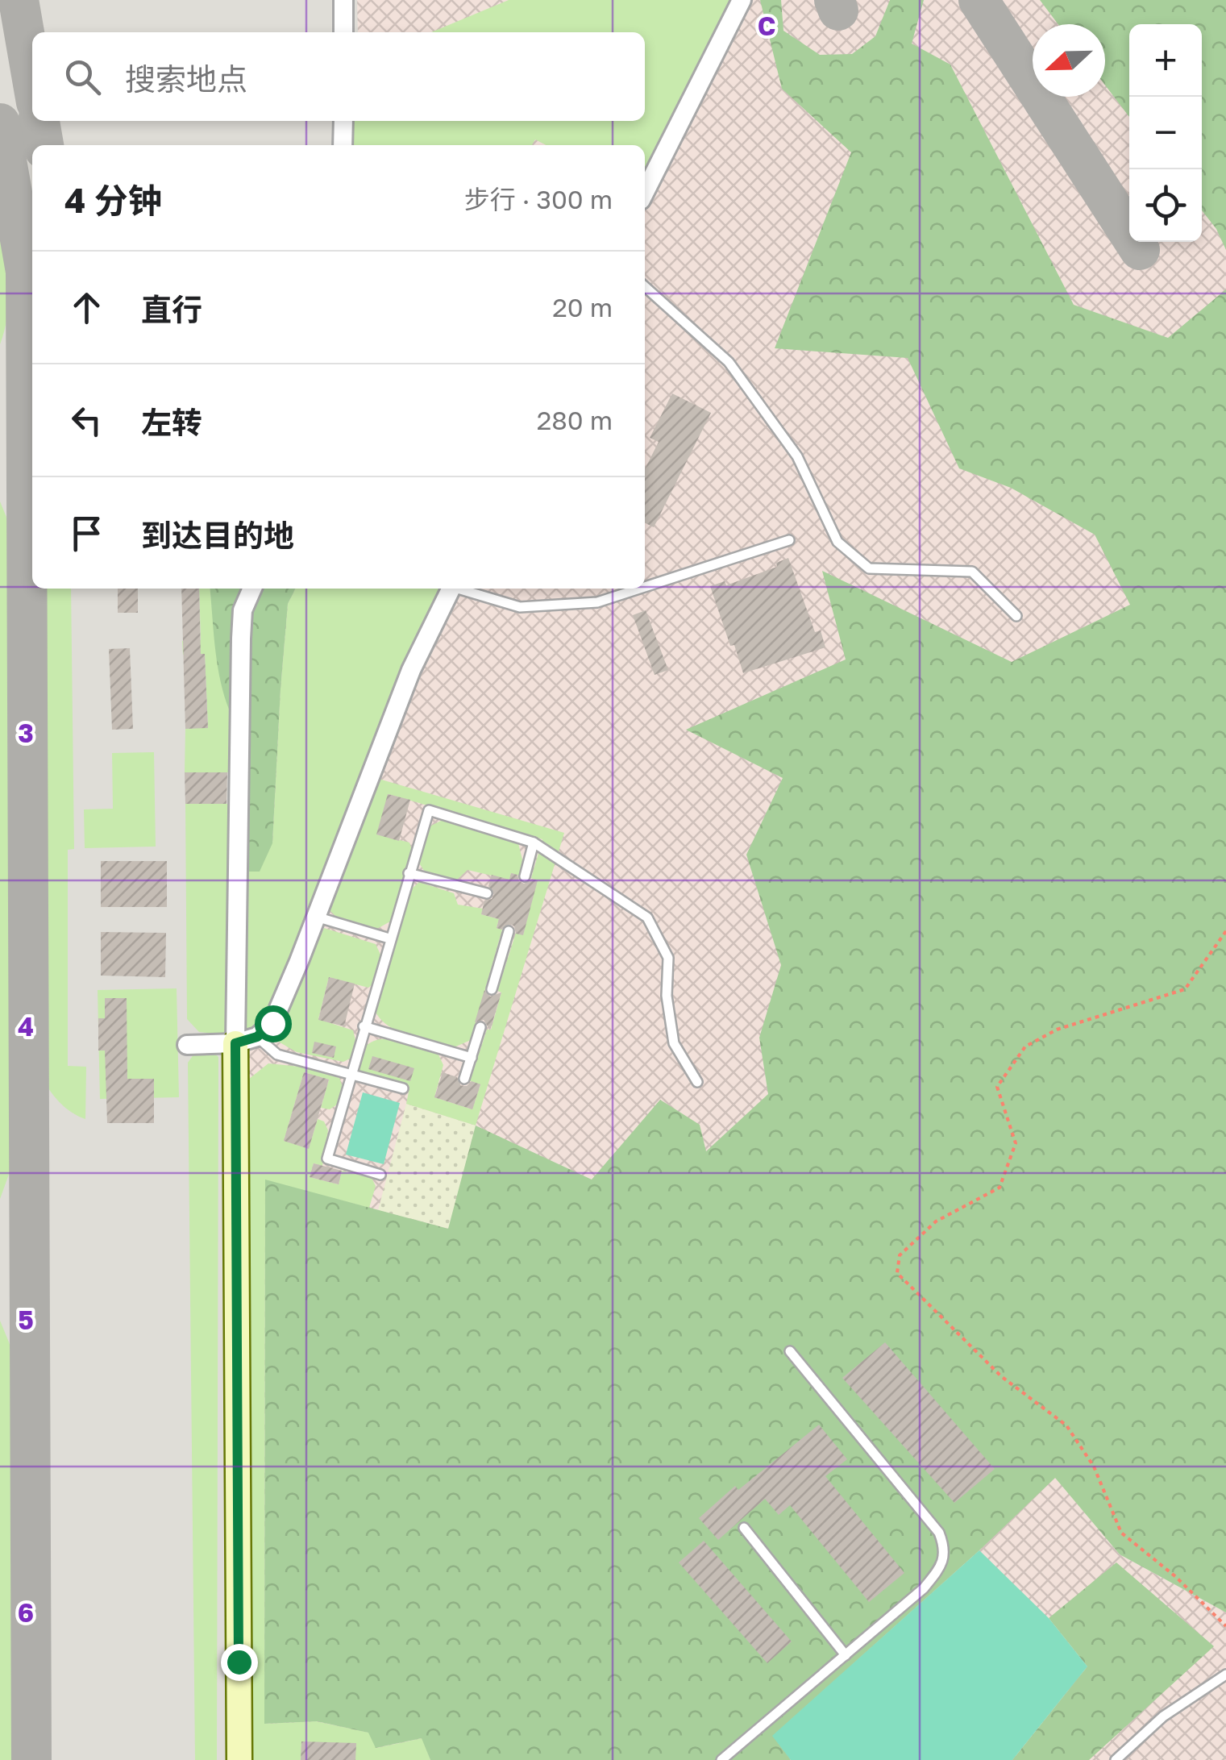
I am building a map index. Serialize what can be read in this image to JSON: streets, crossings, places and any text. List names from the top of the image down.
{
  "north": "left",
  "page": {
    "map_buttons": ["+", "−"],
    "search": "搜索地点",
    "heading": ["4 分钟", "步行 · 300 m"],
    "list": [
      ["直行", "20 m"],
      ["左转", "280 m"],
      "到达目的地"
    ]
  },
  "grid": {
    "columns": ["C"],
    "rows": [
      "3",
      "4",
      "5",
      "6"
    ]
  }
}
